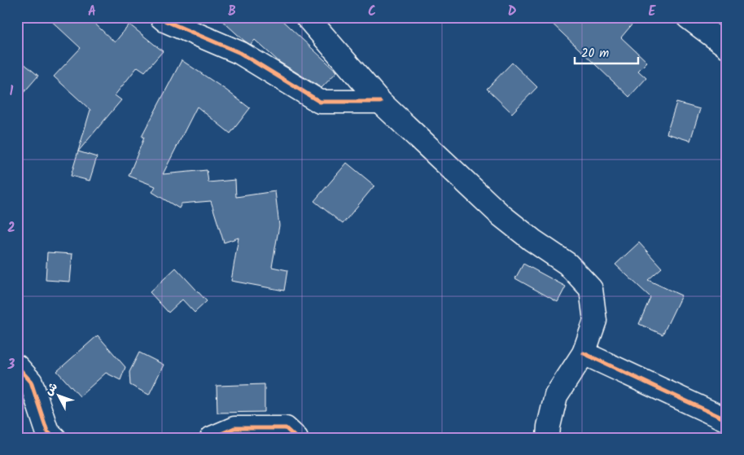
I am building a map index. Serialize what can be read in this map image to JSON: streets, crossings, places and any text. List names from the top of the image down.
{
  "scale_bar": "20 m",
  "north": "top left",
  "grid": {
    "columns": [
      "A",
      "B",
      "C",
      "D",
      "E"
    ],
    "rows": ["1", "2", "3"]
  }
}
